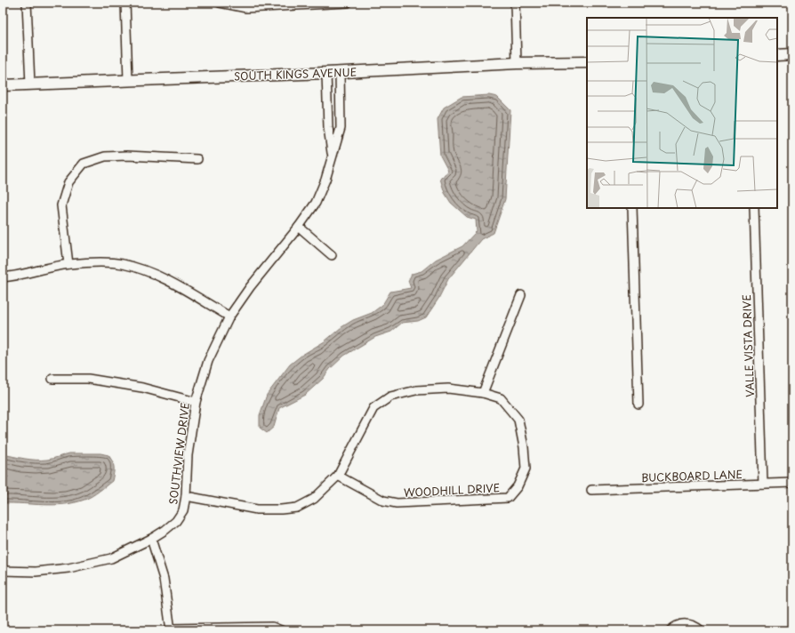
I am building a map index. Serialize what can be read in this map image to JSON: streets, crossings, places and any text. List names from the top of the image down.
{
  "streets": {
    "street": [
      "SOUTH KINGS AVENUE",
      "VALLE VISTA DRIVE",
      "SOUTHVIEW DRIVE",
      "BUCKBOARD LANE",
      "WOODHILL DRIVE"
    ]
  },
  "crossings": [
    ["SOUTH KINGS AVENUE", "SOUTHVIEW DRIVE"],
    ["VALLE VISTA DRIVE", "BUCKBOARD LANE"],
    ["SOUTHVIEW DRIVE", "WOODHILL DRIVE"]
  ]
}
